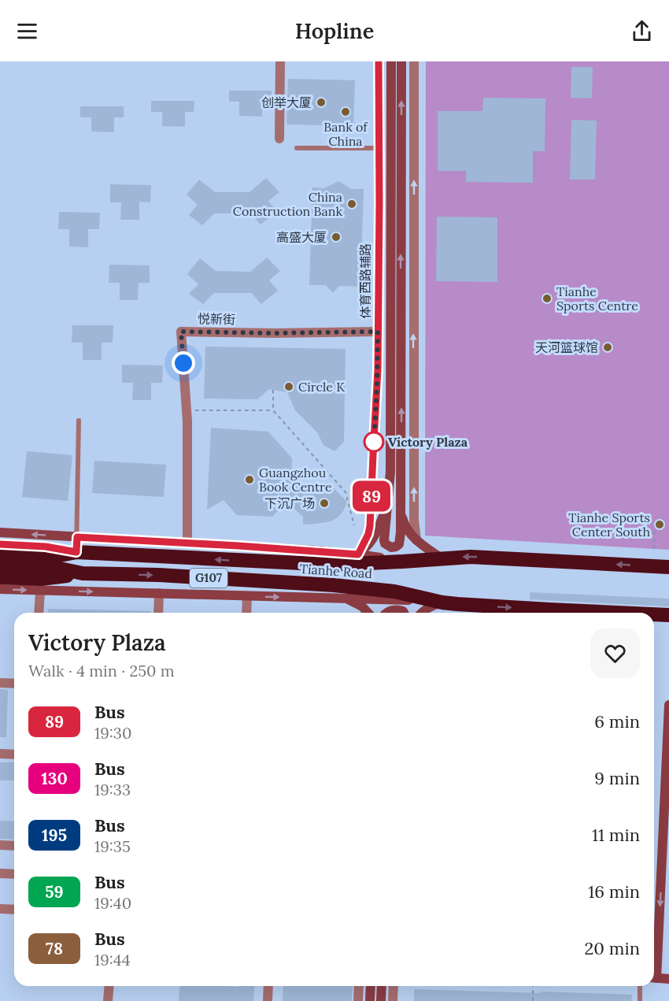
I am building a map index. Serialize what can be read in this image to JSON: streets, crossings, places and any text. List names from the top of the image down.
{
  "streets": {
    "highway": ["Tianhe Road", "G107"],
    "street": ["体育西路辅路", "悦新街"]
  },
  "crossings": [
    ["体育西路辅路", "悦新街"]
  ],
  "places": [
    "创举大厦",
    "Bank of China",
    "China Construction Bank",
    "高盛大厦",
    "Tianhe Sports Centre",
    "天河篮球馆",
    "Circle K",
    "Victory Plaza",
    "Guangzhou Book Centre",
    "下沉广场",
    "Tianhe Sports Center South"
  ],
  "lines": ["bus line 89"],
  "page": {
    "header": "Hopline",
    "on_map": "89",
    "heading": ["Victory Plaza", "Walk · 4 min · 250 m"],
    "list": [
      {
        "mark": "89",
        "name": "Bus",
        "note": "19:30",
        "value": "6 min"
      },
      {
        "mark": "130",
        "name": "Bus",
        "note": "19:33",
        "value": "9 min"
      },
      {
        "mark": "195",
        "name": "Bus",
        "note": "19:35",
        "value": "11 min"
      },
      {
        "mark": "59",
        "name": "Bus",
        "note": "19:40",
        "value": "16 min"
      },
      {
        "mark": "78",
        "name": "Bus",
        "note": "19:44",
        "value": "20 min"
      }
    ]
  }
}
